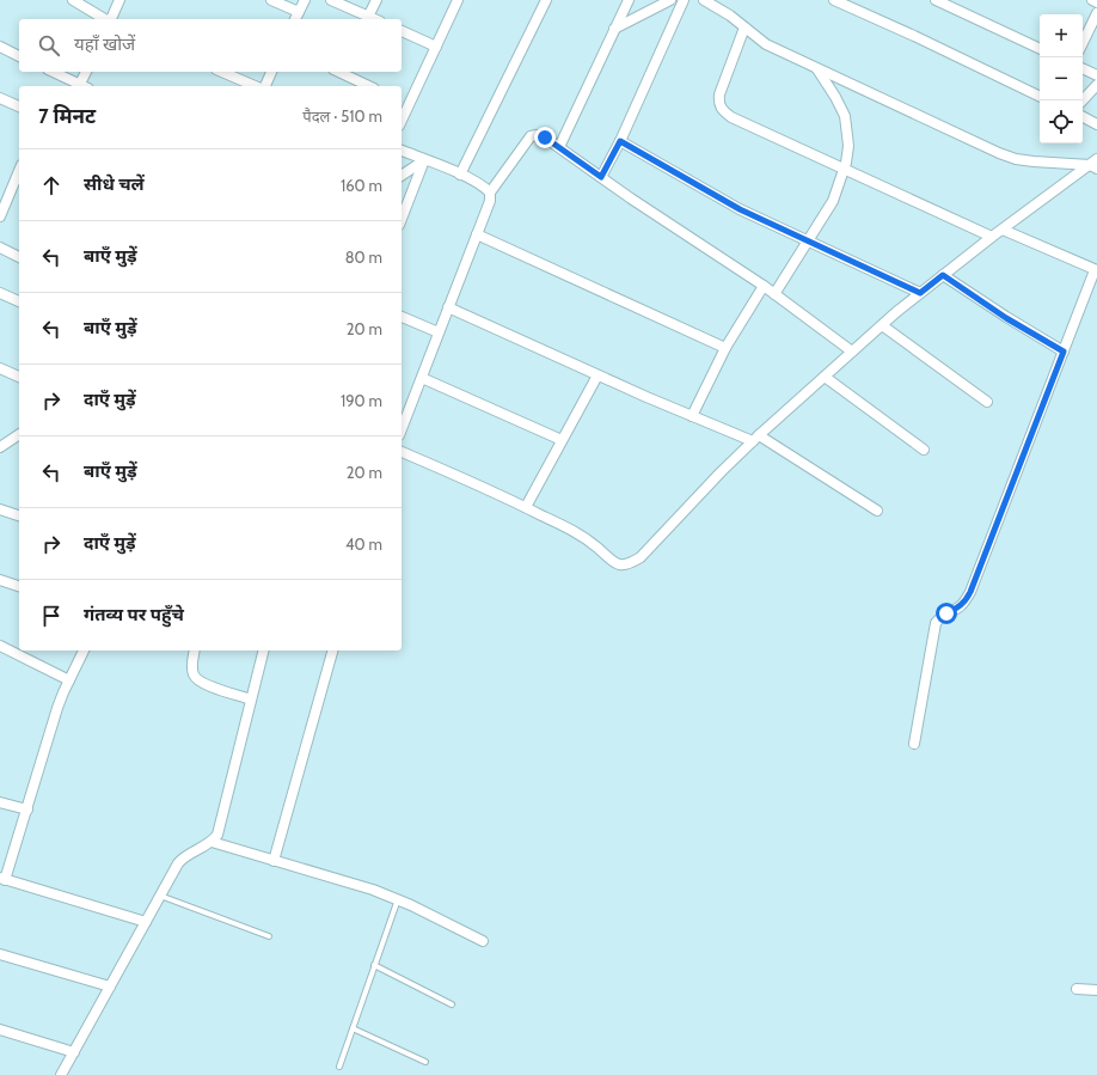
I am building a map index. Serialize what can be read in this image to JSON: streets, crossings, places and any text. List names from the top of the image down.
{
  "page": {
    "map_buttons": ["+", "−"],
    "search": "यहाँ खोजें",
    "heading": ["7 मिनट", "पैदल · 510 m"],
    "list": [
      ["सीधे चलें", "160 m"],
      ["बाएँ मुड़ें", "80 m"],
      ["बाएँ मुड़ें", "20 m"],
      ["दाएँ मुड़ें", "190 m"],
      ["बाएँ मुड़ें", "20 m"],
      ["दाएँ मुड़ें", "40 m"],
      "गंतव्य पर पहुँचे"
    ]
  }
}
